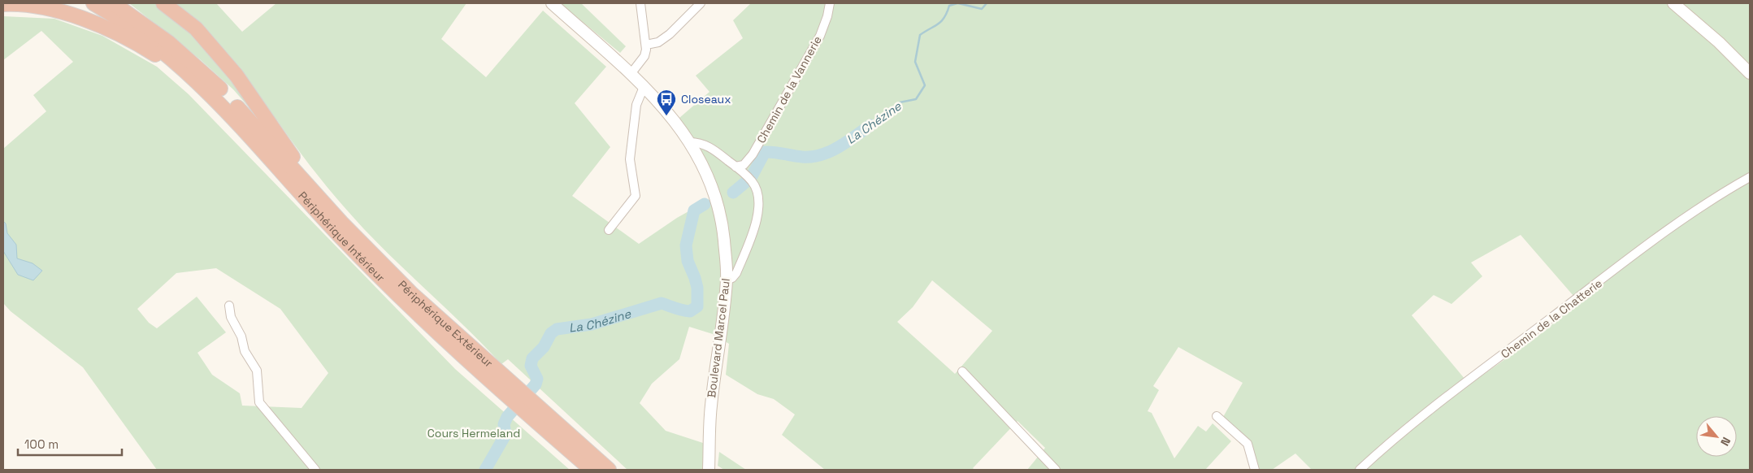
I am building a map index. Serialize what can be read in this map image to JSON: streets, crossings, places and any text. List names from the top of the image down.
{
  "streets": {
    "highway": ["Périphérique Intérieur", "Périphérique Extérieur"],
    "street": ["Chemin de la Vannerie", "Chemin de la Chatterie", "Boulevard Marcel Paul"]
  },
  "crossings": [
    ["Périphérique Intérieur", "Périphérique Extérieur"]
  ],
  "water": ["La Chézine"],
  "parks": ["Cours Hermeland"],
  "places": {
    "bus stop": ["Closeaux"]
  },
  "scale_bar": "100 m",
  "north": "bottom right"
}
